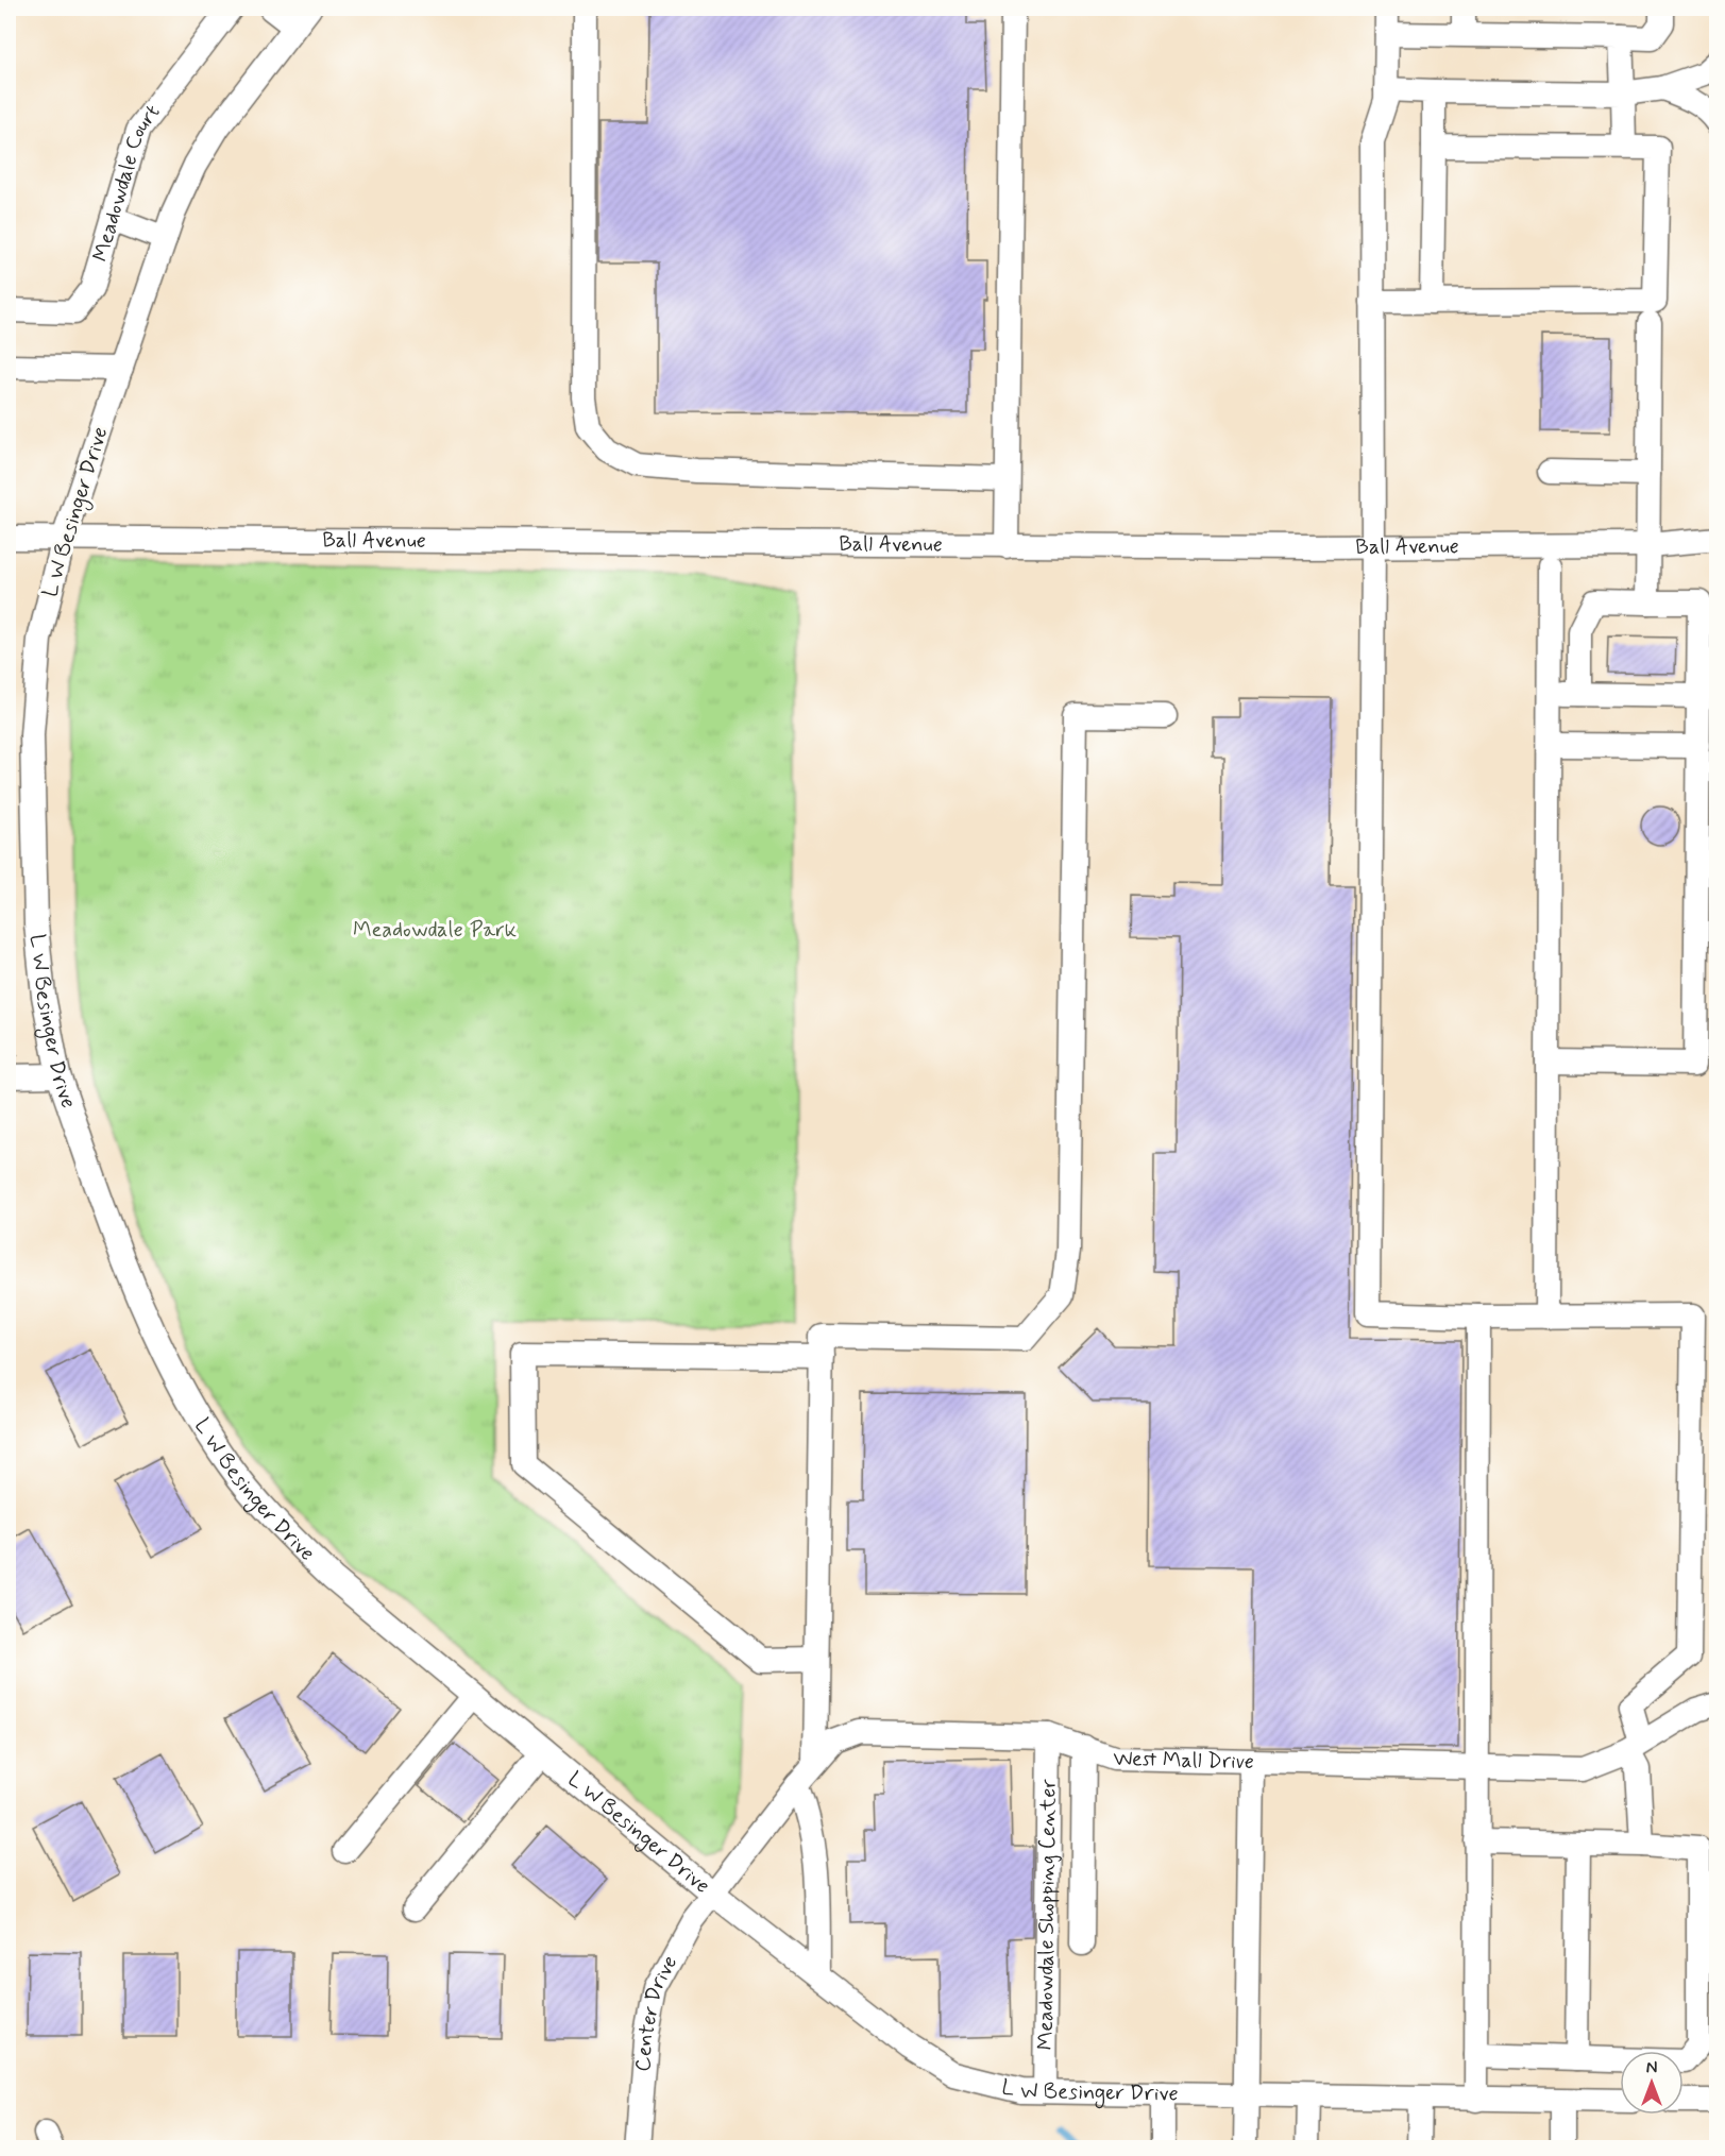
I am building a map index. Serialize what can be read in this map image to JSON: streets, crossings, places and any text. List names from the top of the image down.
{
  "streets": {
    "street": [
      "Meadowdale Court",
      "L W Besinger Drive",
      "Ball Avenue",
      "West Mall Drive",
      "Meadowdale Shopping Center",
      "Center Drive"
    ]
  },
  "crossings": [
    ["L W Besinger Drive", "Ball Avenue"],
    ["L W Besinger Drive", "West Mall Drive"],
    ["L W Besinger Drive", "Meadowdale Shopping Center"],
    ["L W Besinger Drive", "Center Drive"],
    ["West Mall Drive", "Meadowdale Shopping Center"],
    ["West Mall Drive", "Center Drive"]
  ],
  "parks": ["Meadowdale Park"],
  "north": "top"
}
